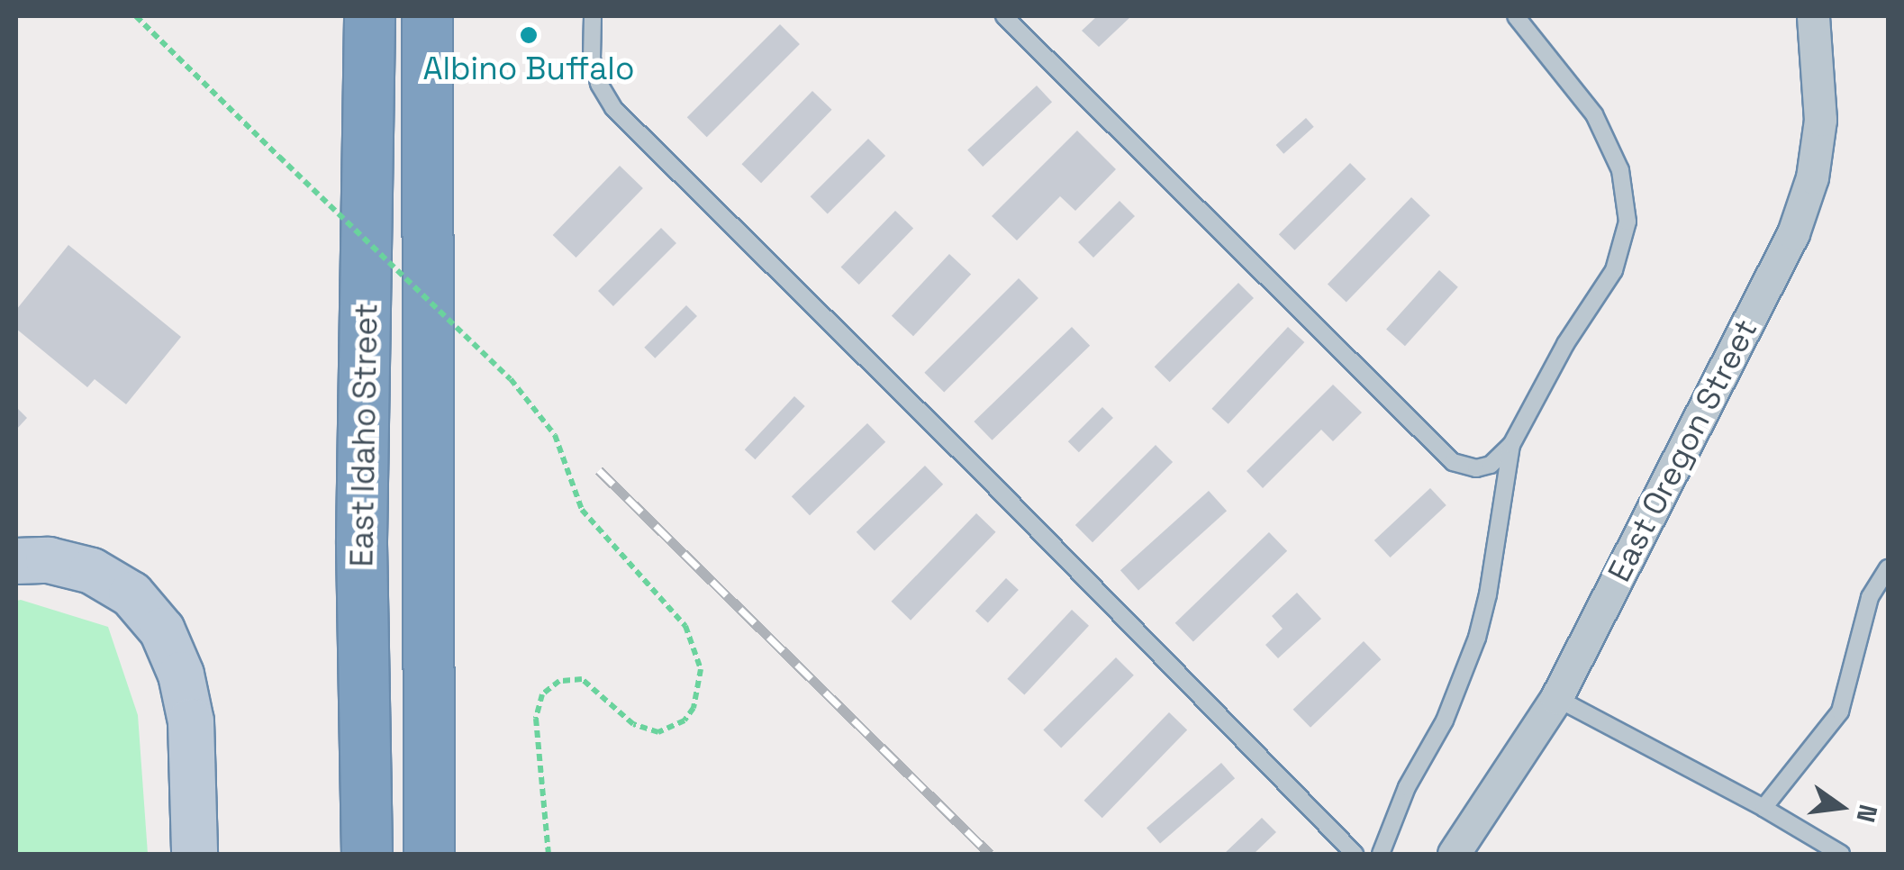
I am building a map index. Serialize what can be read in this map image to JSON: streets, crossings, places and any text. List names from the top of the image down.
{
  "streets": {
    "highway": ["East Idaho Street"],
    "street": ["East Oregon Street"]
  },
  "places": ["Albino Buffalo"],
  "north": "right"
}
